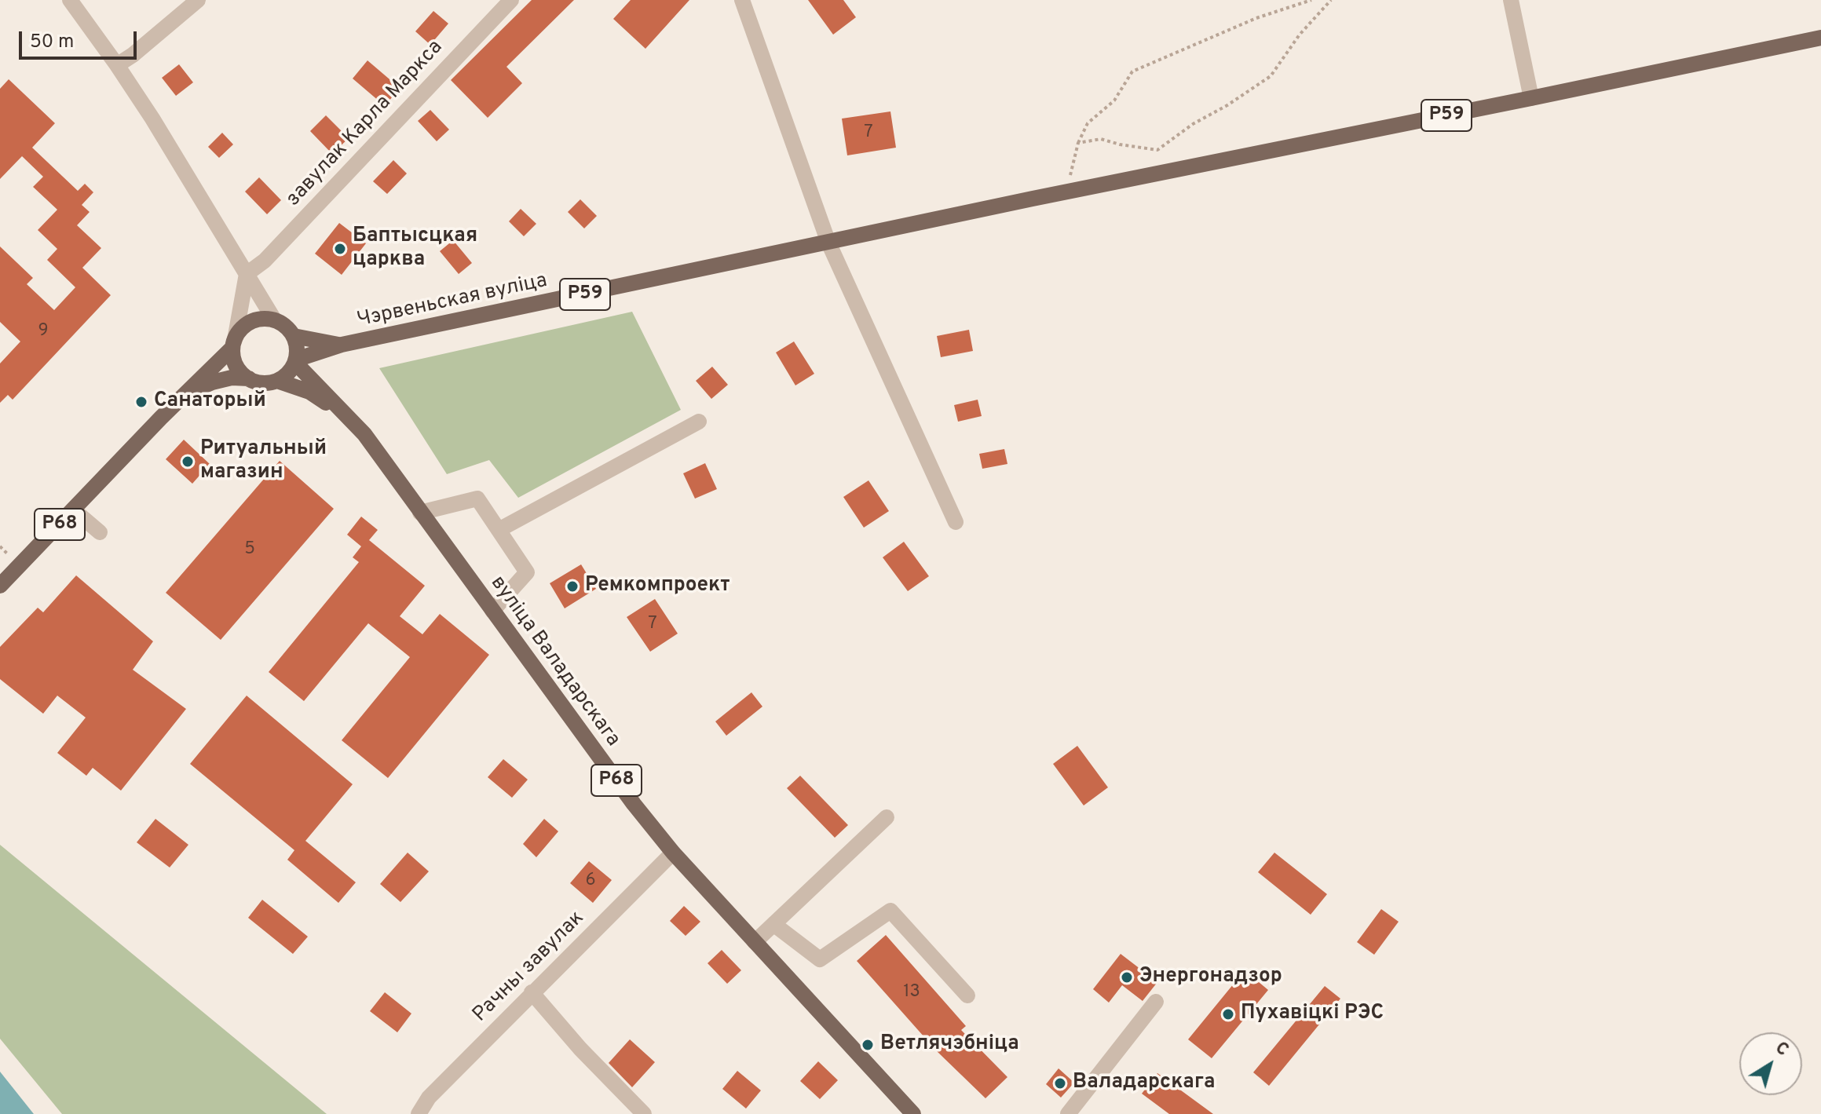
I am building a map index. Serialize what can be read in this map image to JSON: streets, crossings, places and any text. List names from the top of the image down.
{
  "streets": {
    "main road": [
      "Р59",
      "Чэрвеньская вуліца",
      "Р68",
      "вуліца Валадарскага"
    ],
    "street": ["завулак Карла Маркса", "Рачны завулак"]
  },
  "crossings": [
    ["Р59", "Чэрвеньская вуліца"],
    ["Чэрвеньская вуліца", "Р68"],
    ["Чэрвеньская вуліца", "вуліца Валадарскага"],
    ["Р68", "вуліца Валадарскага"],
    ["вуліца Валадарскага", "Рачны завулак"]
  ],
  "places": [
    "Баптысцкая царква",
    "Санаторый",
    "Ритуальный магазин",
    "Ремкомпроект",
    "Энергонадзор",
    "Пухавіцкі РЭС",
    "Ветлячэбніца",
    "Валадарскага"
  ],
  "house_numbers": [
    "7",
    "9",
    "5",
    "7",
    "6",
    "13"
  ],
  "scale_bar": "50 m",
  "north": "top right"
}
